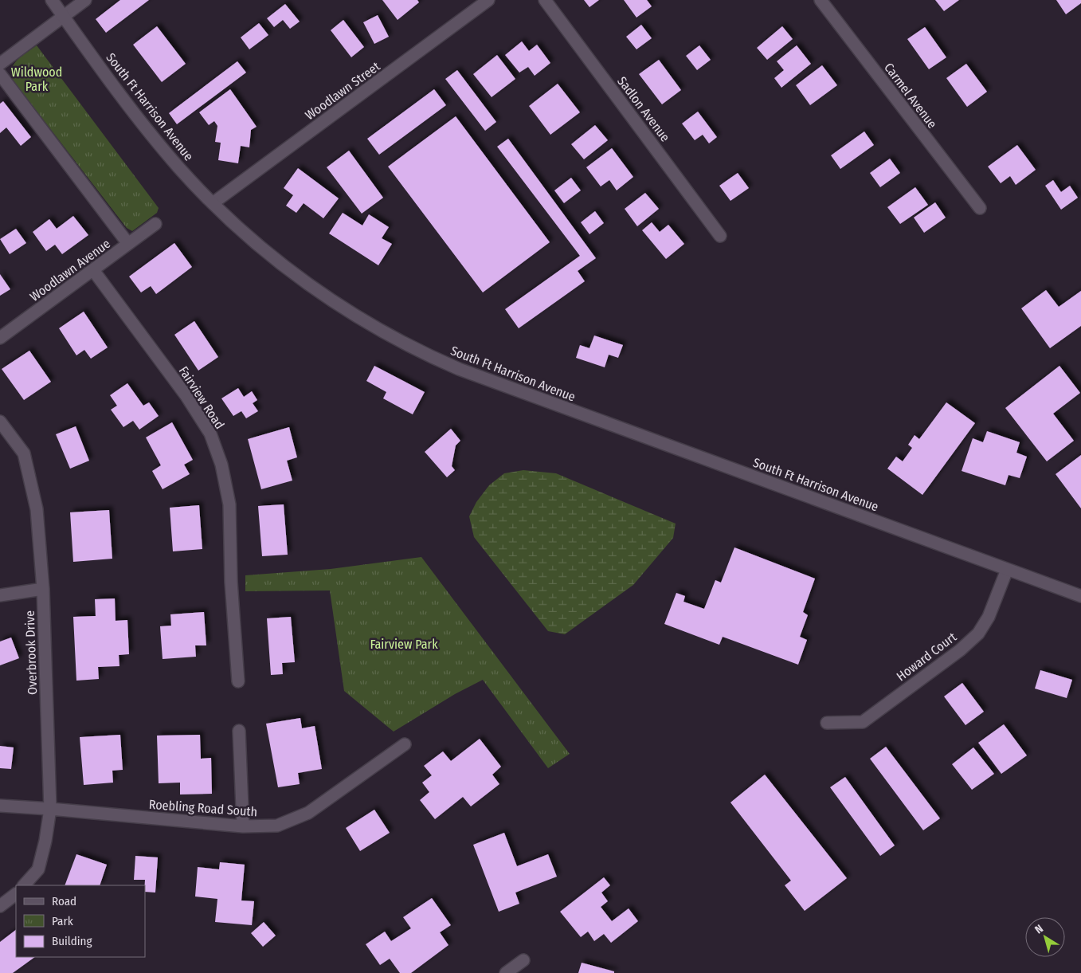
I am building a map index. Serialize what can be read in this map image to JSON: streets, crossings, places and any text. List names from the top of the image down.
{
  "streets": {
    "street": [
      "Woodlawn Street",
      "Carmel Avenue",
      "South Ft Harrison Avenue",
      "Sadlon Avenue",
      "Woodlawn Avenue",
      "Fairview Road",
      "Overbrook Drive",
      "Howard Court",
      "Roebling Road South"
    ]
  },
  "crossings": [
    ["Woodlawn Street", "South Ft Harrison Avenue"],
    ["South Ft Harrison Avenue", "Howard Court"],
    ["Woodlawn Avenue", "Fairview Road"],
    ["Overbrook Drive", "Roebling Road South"]
  ],
  "parks": ["Wildwood Park", "Fairview Park"],
  "legend": ["Road", "Park", "Building"],
  "north": "top left"
}
